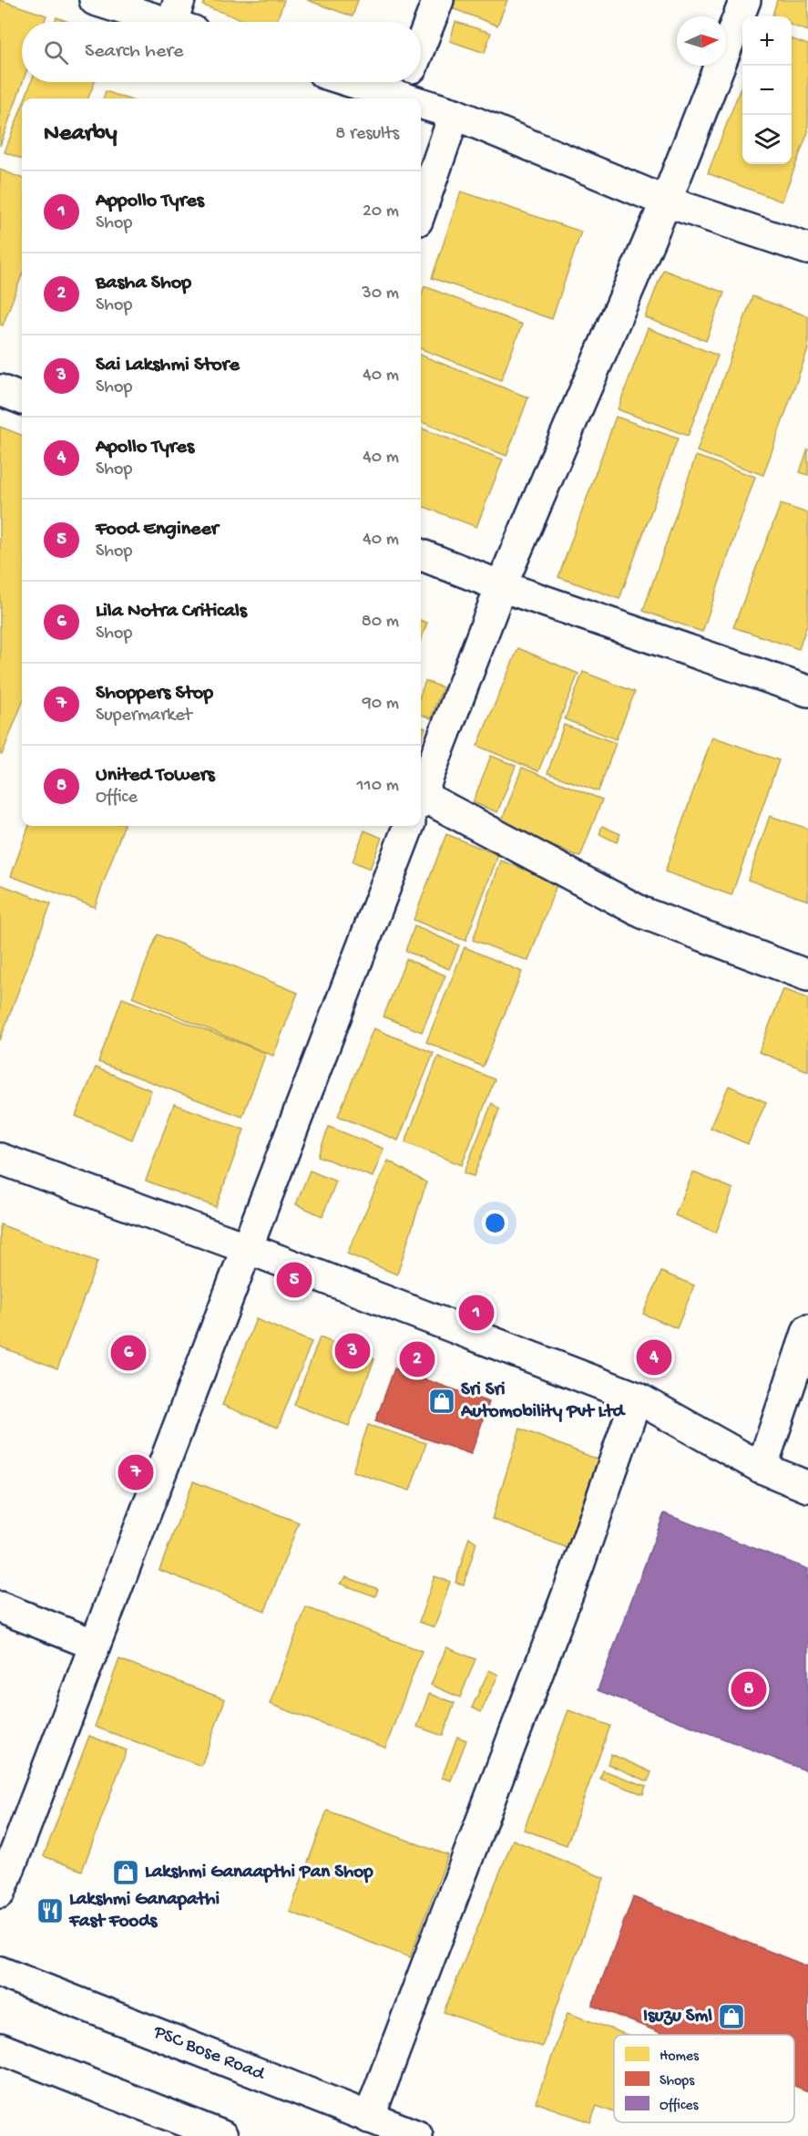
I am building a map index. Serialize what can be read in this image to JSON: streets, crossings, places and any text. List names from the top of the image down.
{
  "streets": {
    "street": ["PSC Bose Road"]
  },
  "places": {
    "shop": ["Sri Sri Automobility Pvt Ltd", "Lakshmi Ganaapthi Pan Shop", "Isuzu Sml"],
    "restaurant": ["Lakshmi Ganapathi Fast Foods"]
  },
  "legend": ["Homes", "Shops", "Offices"],
  "north": "right",
  "page": {
    "map_buttons": ["+", "−"],
    "search": "Search here",
    "heading": ["Nearby", "8 results"],
    "list": [
      {
        "mark": "1",
        "name": "Appollo Tyres",
        "note": "Shop",
        "value": "20 m"
      },
      {
        "mark": "2",
        "name": "Basha Shop",
        "note": "Shop",
        "value": "30 m"
      },
      {
        "mark": "3",
        "name": "Sai Lakshmi Store",
        "note": "Shop",
        "value": "40 m"
      },
      {
        "mark": "4",
        "name": "Apollo Tyres",
        "note": "Shop",
        "value": "40 m"
      },
      {
        "mark": "5",
        "name": "Food Engineer",
        "note": "Shop",
        "value": "40 m"
      },
      {
        "mark": "6",
        "name": "Lila Notra Criticals",
        "note": "Shop",
        "value": "80 m"
      },
      {
        "mark": "7",
        "name": "Shoppers Stop",
        "note": "Supermarket",
        "value": "90 m"
      },
      {
        "mark": "8",
        "name": "United Towers",
        "note": "Office",
        "value": "110 m"
      }
    ],
    "pins": [
      "5",
      "1",
      "3",
      "6",
      "4",
      "2",
      "7",
      "8"
    ]
  }
}
